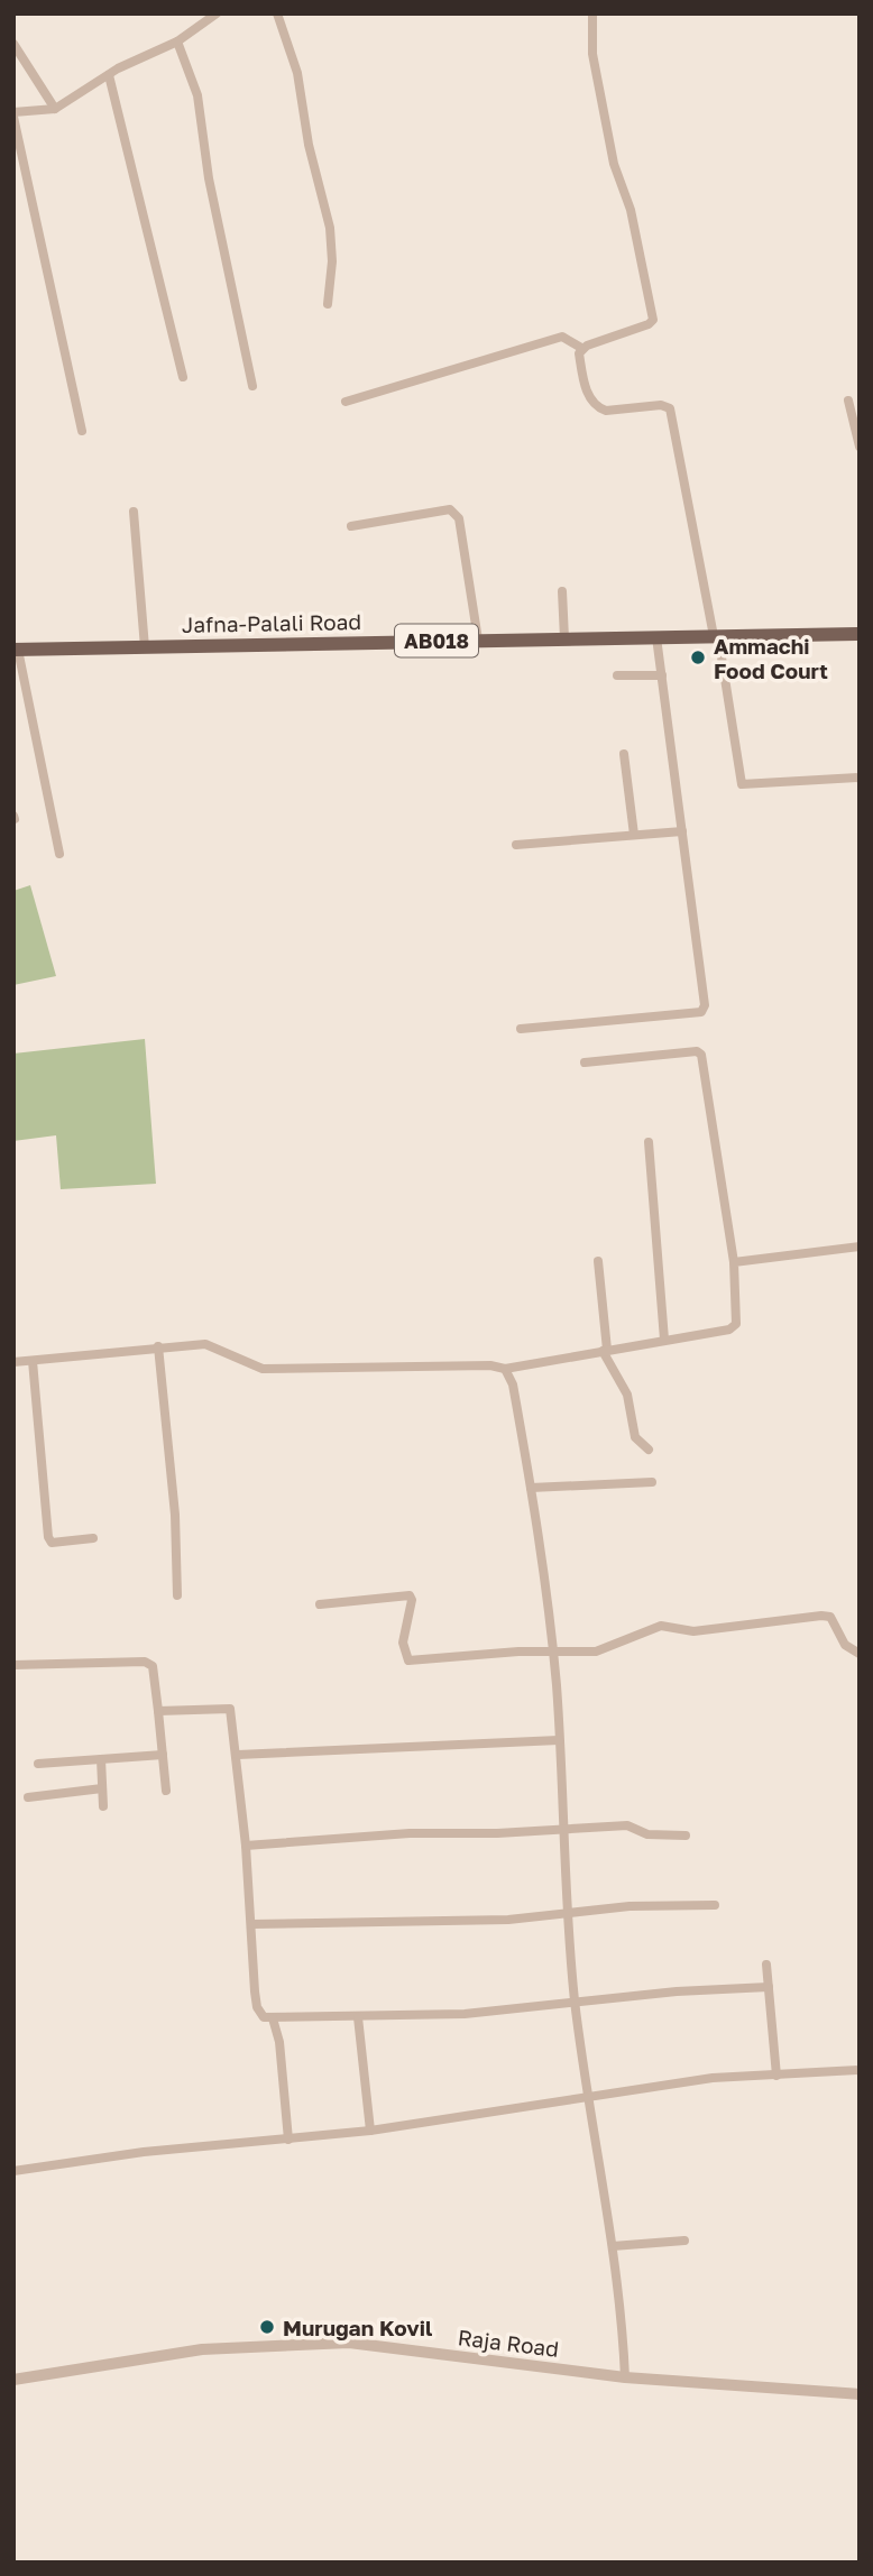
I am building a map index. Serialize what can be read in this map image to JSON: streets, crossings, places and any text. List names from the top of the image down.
{
  "streets": {
    "main road": ["Jafna-Palali Road", "AB018"],
    "street": ["Raja Road"]
  },
  "places": ["Ammachi Food Court", "Murugan Kovil"]
}
